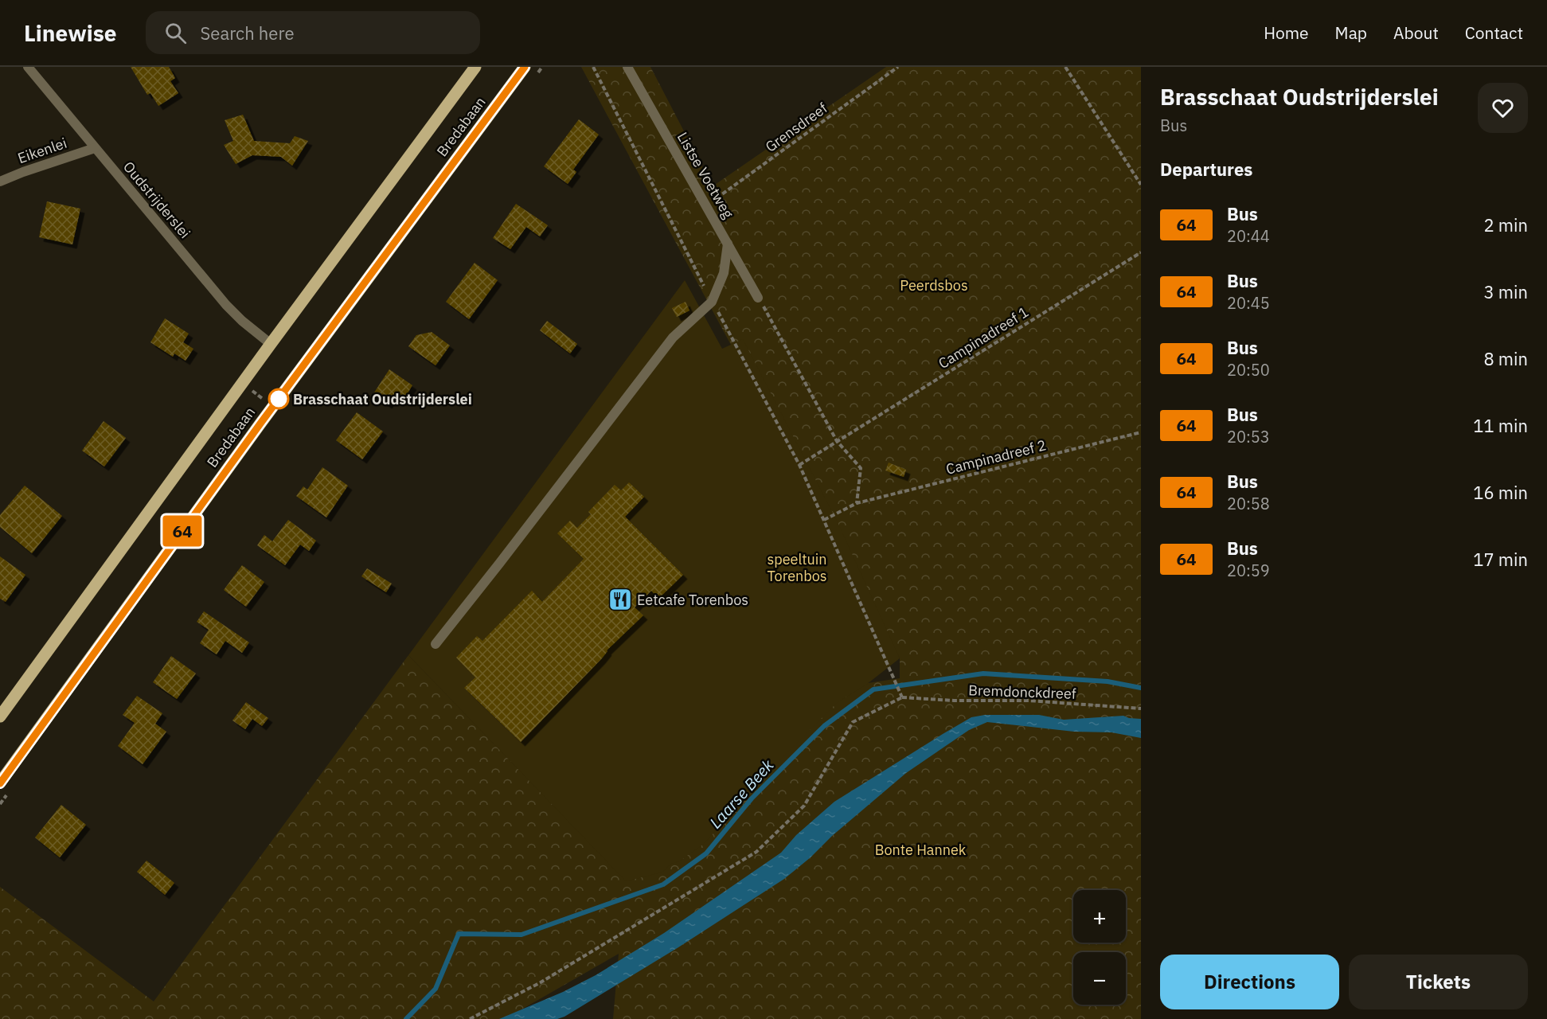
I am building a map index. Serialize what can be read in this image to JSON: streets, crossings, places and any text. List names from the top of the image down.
{
  "streets": {
    "main road": ["Bredabaan"],
    "street": ["Eikenlei", "Listse Voetweg", "Oudstrijderslei"],
    "path": [
      "Grensdreef",
      "Campinadreef 1",
      "Campinadreef 2",
      "Bremdonckdreef"
    ]
  },
  "crossings": [
    ["Bredabaan", "Oudstrijderslei"],
    ["Grensdreef", "Listse Voetweg"],
    ["Eikenlei", "Oudstrijderslei"]
  ],
  "water": ["Laarse Beek"],
  "parks": ["Peerdsbos", "speeltuin Torenbos", "Bonte Hannek"],
  "places": {
    "other": ["Brasschaat Oudstrijderslei"],
    "restaurant": ["Eetcafe Torenbos"]
  },
  "lines": ["bus line 64"],
  "page": {
    "header": "Linewise",
    "search": "Search here",
    "nav": [
      "Home",
      "Map",
      "About",
      "Contact"
    ],
    "on_map": "64",
    "heading": [
      ["Brasschaat Oudstrijderslei", "Bus"],
      "Departures"
    ],
    "list": [
      {
        "mark": "64",
        "name": "Bus",
        "note": "20:44",
        "value": "2 min"
      },
      {
        "mark": "64",
        "name": "Bus",
        "note": "20:45",
        "value": "3 min"
      },
      {
        "mark": "64",
        "name": "Bus",
        "note": "20:50",
        "value": "8 min"
      },
      {
        "mark": "64",
        "name": "Bus",
        "note": "20:53",
        "value": "11 min"
      },
      {
        "mark": "64",
        "name": "Bus",
        "note": "20:58",
        "value": "16 min"
      },
      {
        "mark": "64",
        "name": "Bus",
        "note": "20:59",
        "value": "17 min"
      }
    ],
    "map_buttons": ["+", "−"],
    "buttons": ["Directions", "Tickets"]
  }
}
